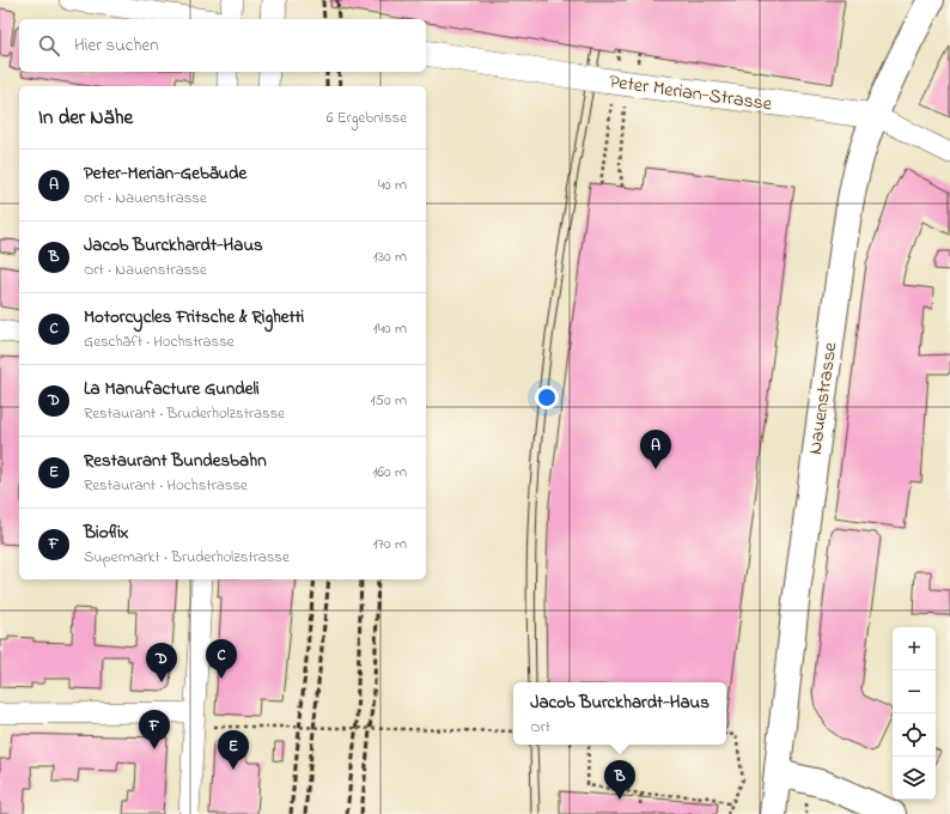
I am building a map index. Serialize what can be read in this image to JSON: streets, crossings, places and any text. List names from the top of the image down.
{
  "streets": {
    "main road": ["Nauenstrasse"],
    "street": ["Peter Merian-Strasse"]
  },
  "crossings": [
    ["Peter Merian-Strasse", "Nauenstrasse"]
  ],
  "page": {
    "search": "Hier suchen",
    "heading": ["In der Nähe", "6 Ergebnisse"],
    "list": [
      {
        "mark": "A",
        "name": "Peter-Merian-Gebäude",
        "note": "Ort · Nauenstrasse",
        "value": "40 m"
      },
      {
        "mark": "B",
        "name": "Jacob Burckhardt-Haus",
        "note": "Ort · Nauenstrasse",
        "value": "130 m"
      },
      {
        "mark": "C",
        "name": "Motorcycles Fritsche & Righetti",
        "note": "Geschäft · Hochstrasse",
        "value": "140 m"
      },
      {
        "mark": "D",
        "name": "La Manufacture Gundeli",
        "note": "Restaurant · Bruderholzstrasse",
        "value": "150 m"
      },
      {
        "mark": "E",
        "name": "Restaurant Bundesbahn",
        "note": "Restaurant · Hochstrasse",
        "value": "160 m"
      },
      {
        "mark": "F",
        "name": "Bioflix",
        "note": "Supermarkt · Bruderholzstrasse",
        "value": "170 m"
      }
    ],
    "pins": [
      "A",
      "C",
      "D",
      "F",
      "E",
      "B"
    ],
    "map_buttons": ["+", "−"],
    "popup": ["Jacob Burckhardt-Haus", "Ort"]
  }
}
